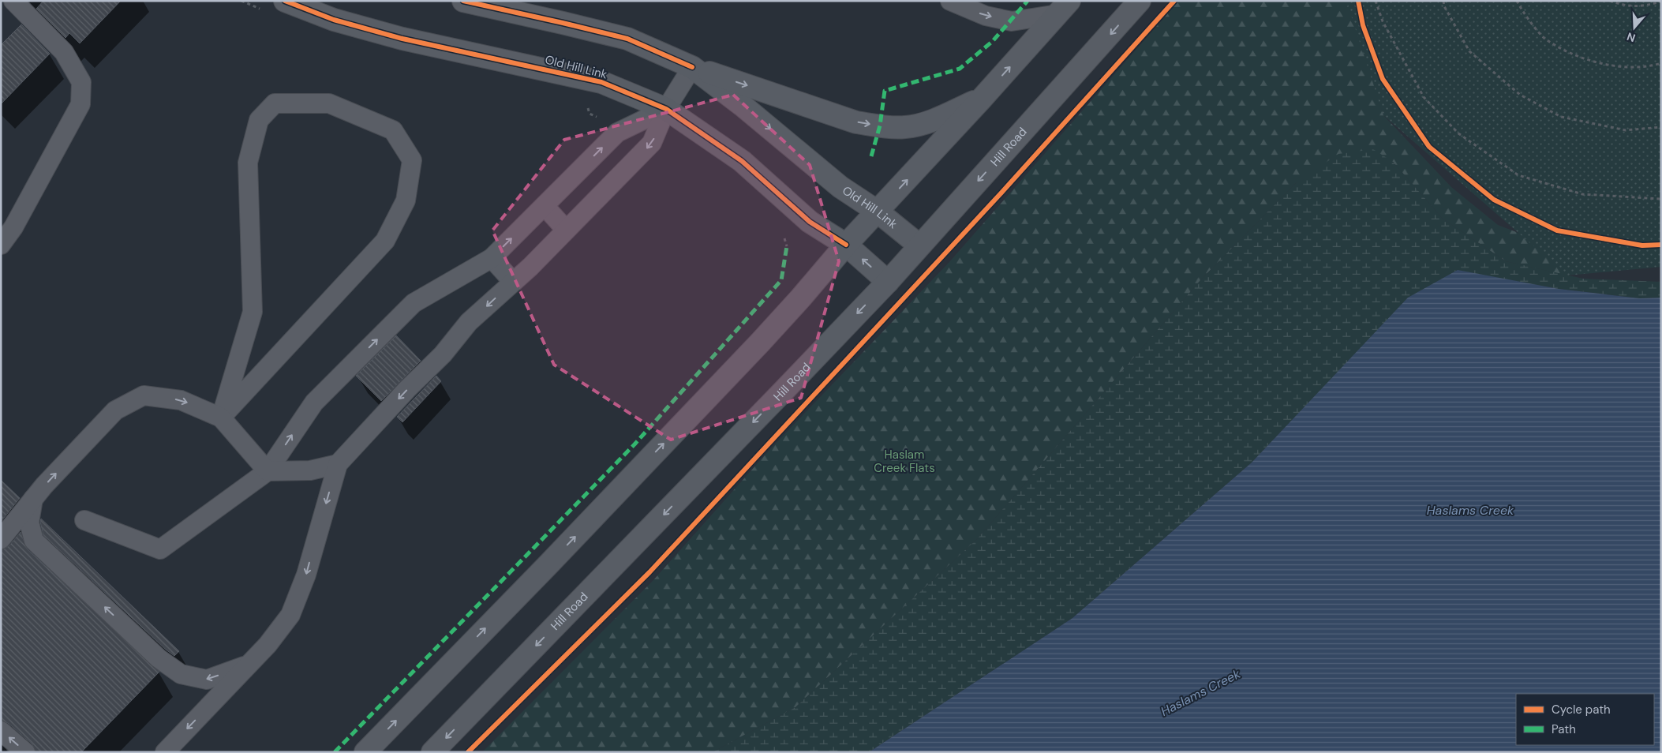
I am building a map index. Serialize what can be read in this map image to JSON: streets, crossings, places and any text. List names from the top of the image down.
{
  "streets": {
    "main road": ["Old Hill Link", "Hill Road"]
  },
  "crossings": [
    ["Old Hill Link", "Hill Road"]
  ],
  "water": ["Haslams Creek"],
  "parks": ["Haslam Creek Flats"],
  "legend": ["Cycle path", "Path"],
  "north": "bottom"
}
